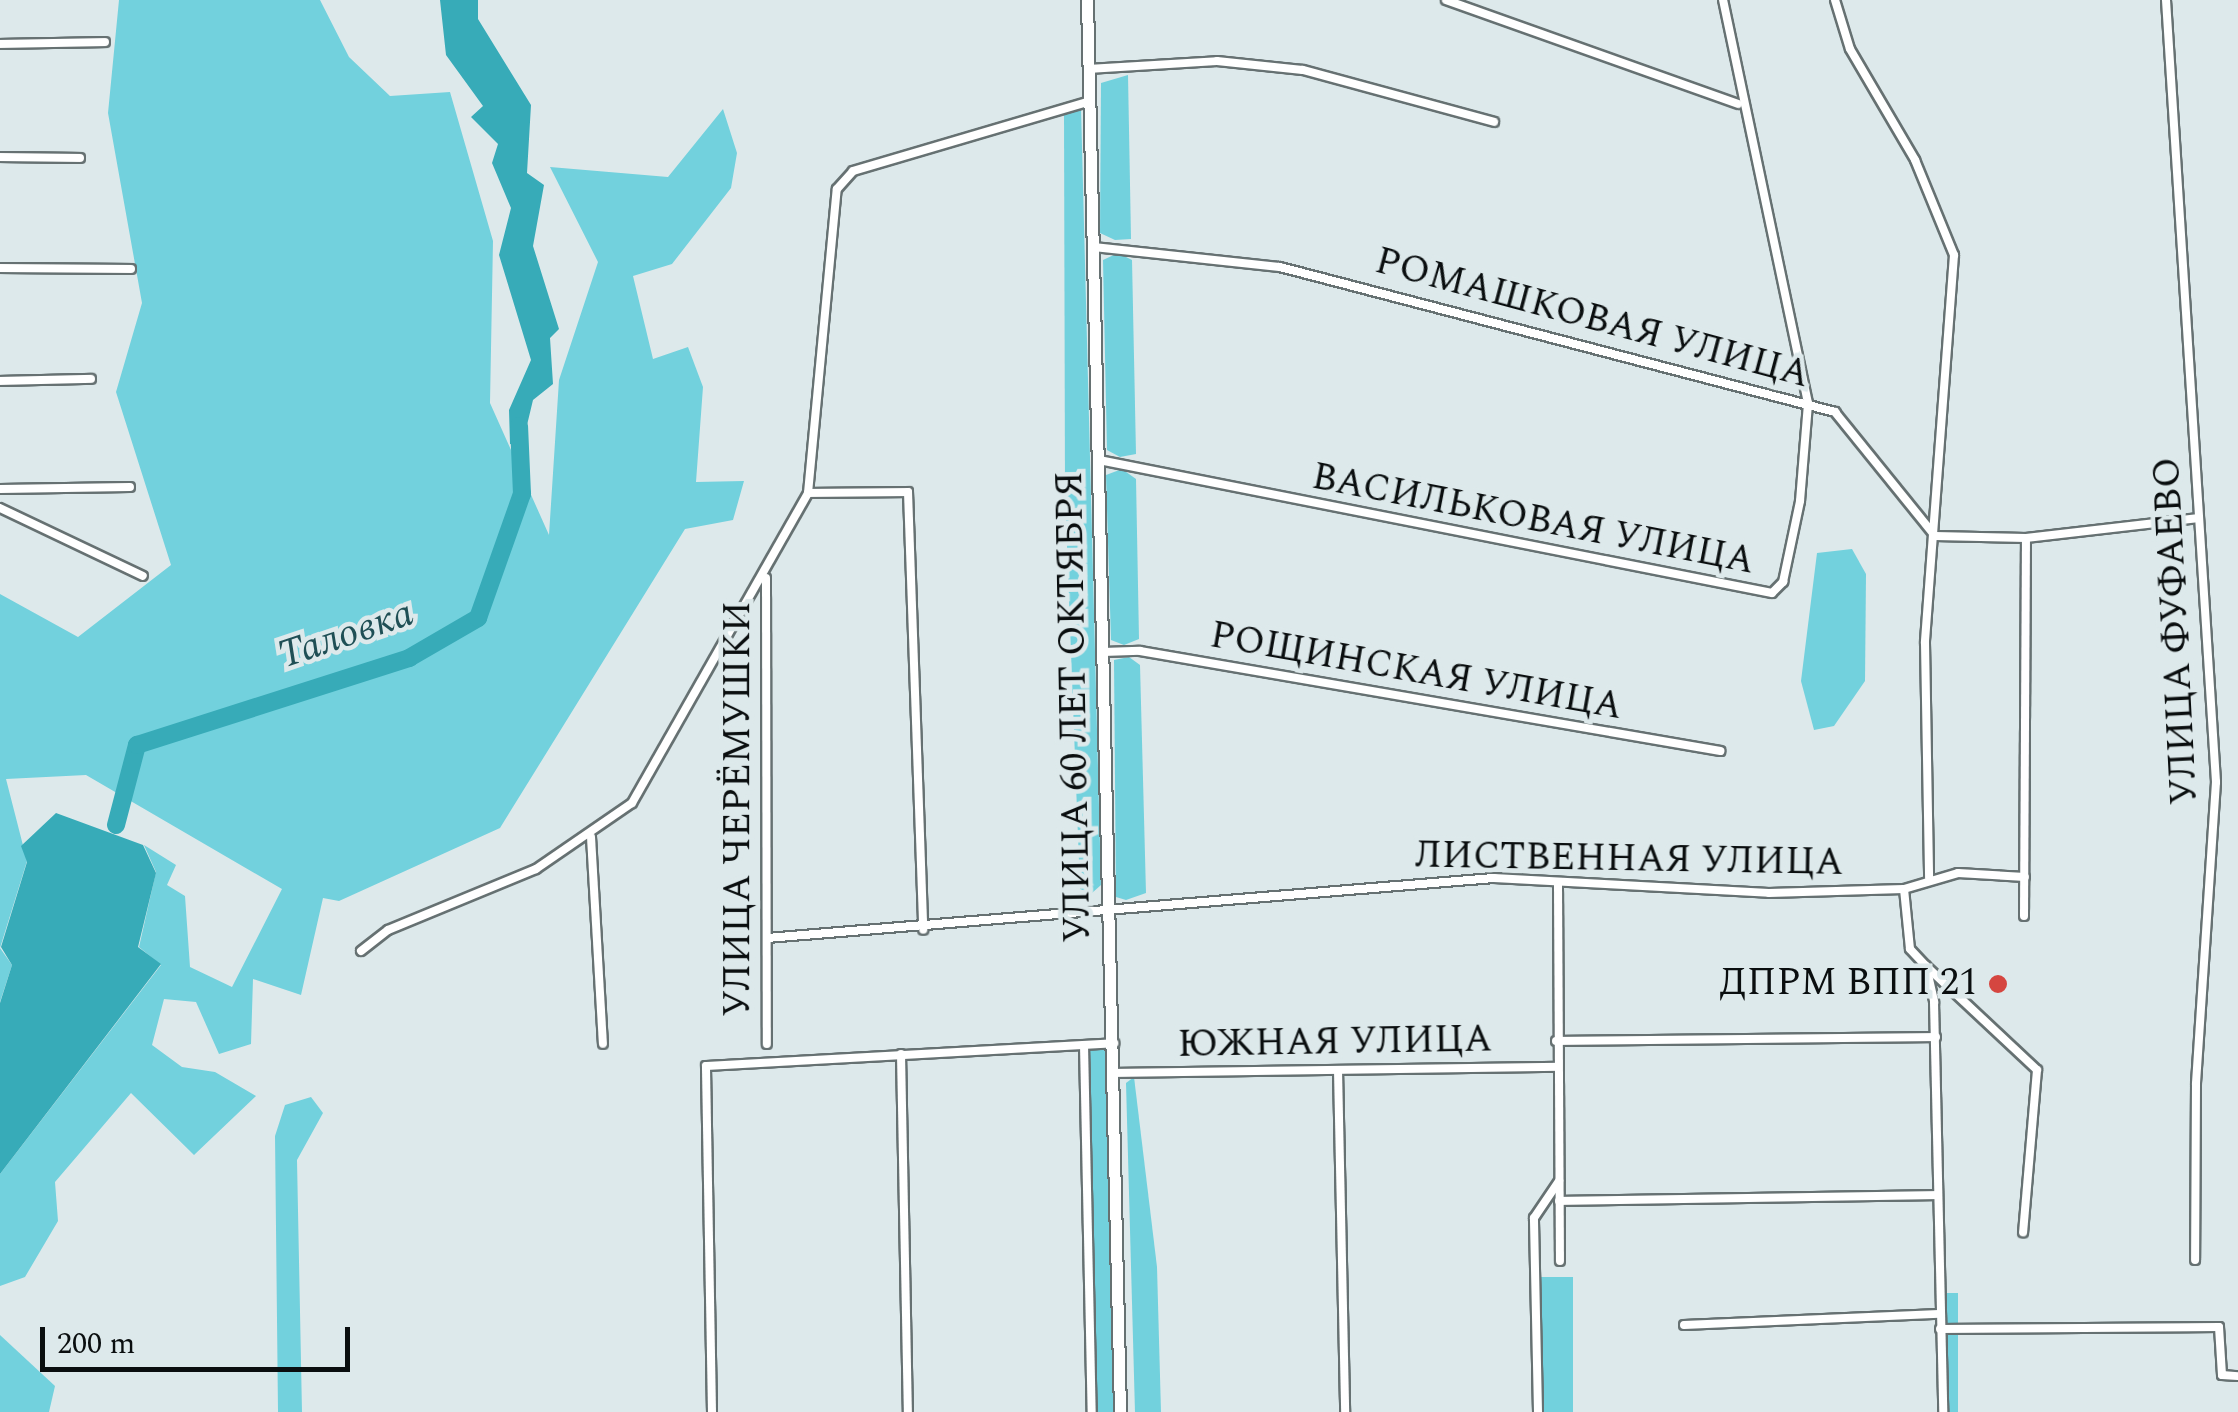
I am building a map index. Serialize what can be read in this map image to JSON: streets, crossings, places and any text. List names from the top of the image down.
{
  "streets": {
    "street": [
      "РОМАШКОВАЯ УЛИЦА",
      "ВАСИЛЬКОВАЯ УЛИЦА",
      "УЛИЦА ФУФАЕВО",
      "РОЩИНСКАЯ УЛИЦА",
      "УЛИЦА 60 ЛЕТ ОКТЯБРЯ",
      "УЛИЦА ЧЕРЁМУШКИ",
      "ЛИСТВЕННАЯ УЛИЦА",
      "ЮЖНАЯ УЛИЦА"
    ]
  },
  "crossings": [
    ["РОМАШКОВАЯ УЛИЦА", "ВАСИЛЬКОВАЯ УЛИЦА"],
    ["РОМАШКОВАЯ УЛИЦА", "УЛИЦА 60 ЛЕТ ОКТЯБРЯ"],
    ["ВАСИЛЬКОВАЯ УЛИЦА", "УЛИЦА 60 ЛЕТ ОКТЯБРЯ"],
    ["РОЩИНСКАЯ УЛИЦА", "УЛИЦА 60 ЛЕТ ОКТЯБРЯ"],
    ["УЛИЦА 60 ЛЕТ ОКТЯБРЯ", "ЛИСТВЕННАЯ УЛИЦА"],
    ["УЛИЦА 60 ЛЕТ ОКТЯБРЯ", "ЮЖНАЯ УЛИЦА"],
    ["УЛИЦА ЧЕРЁМУШКИ", "ЛИСТВЕННАЯ УЛИЦА"]
  ],
  "water": ["Таловка"],
  "places": ["ДПРМ ВПП 21"],
  "scale_bar": "200 m"
}
